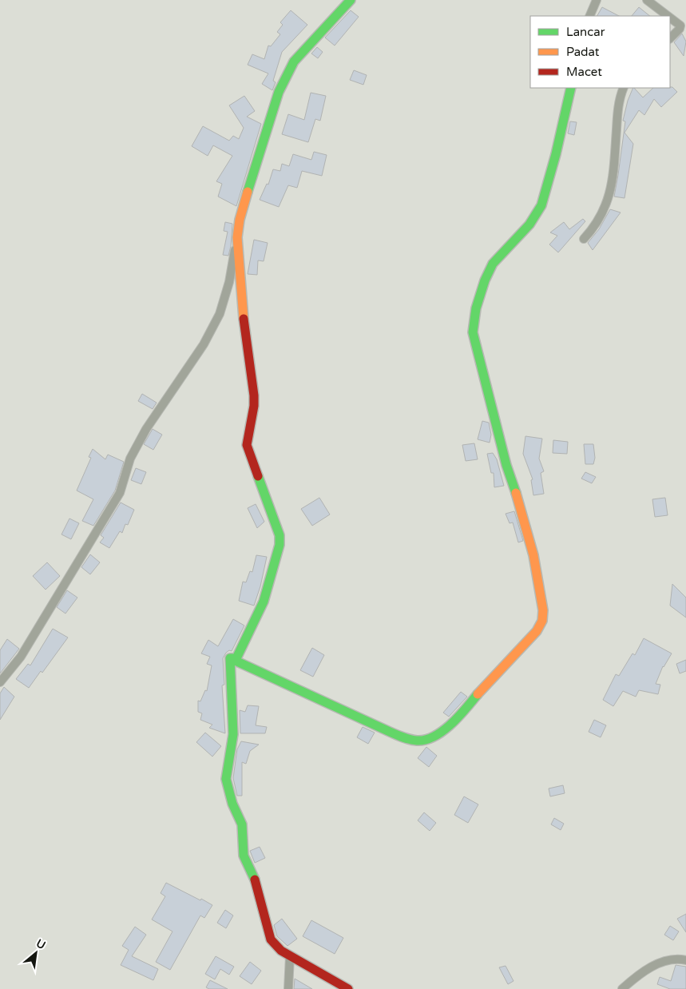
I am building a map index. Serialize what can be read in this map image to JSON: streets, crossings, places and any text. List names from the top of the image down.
{
  "legend": ["Lancar", "Padat", "Macet"],
  "north": "top right"
}
